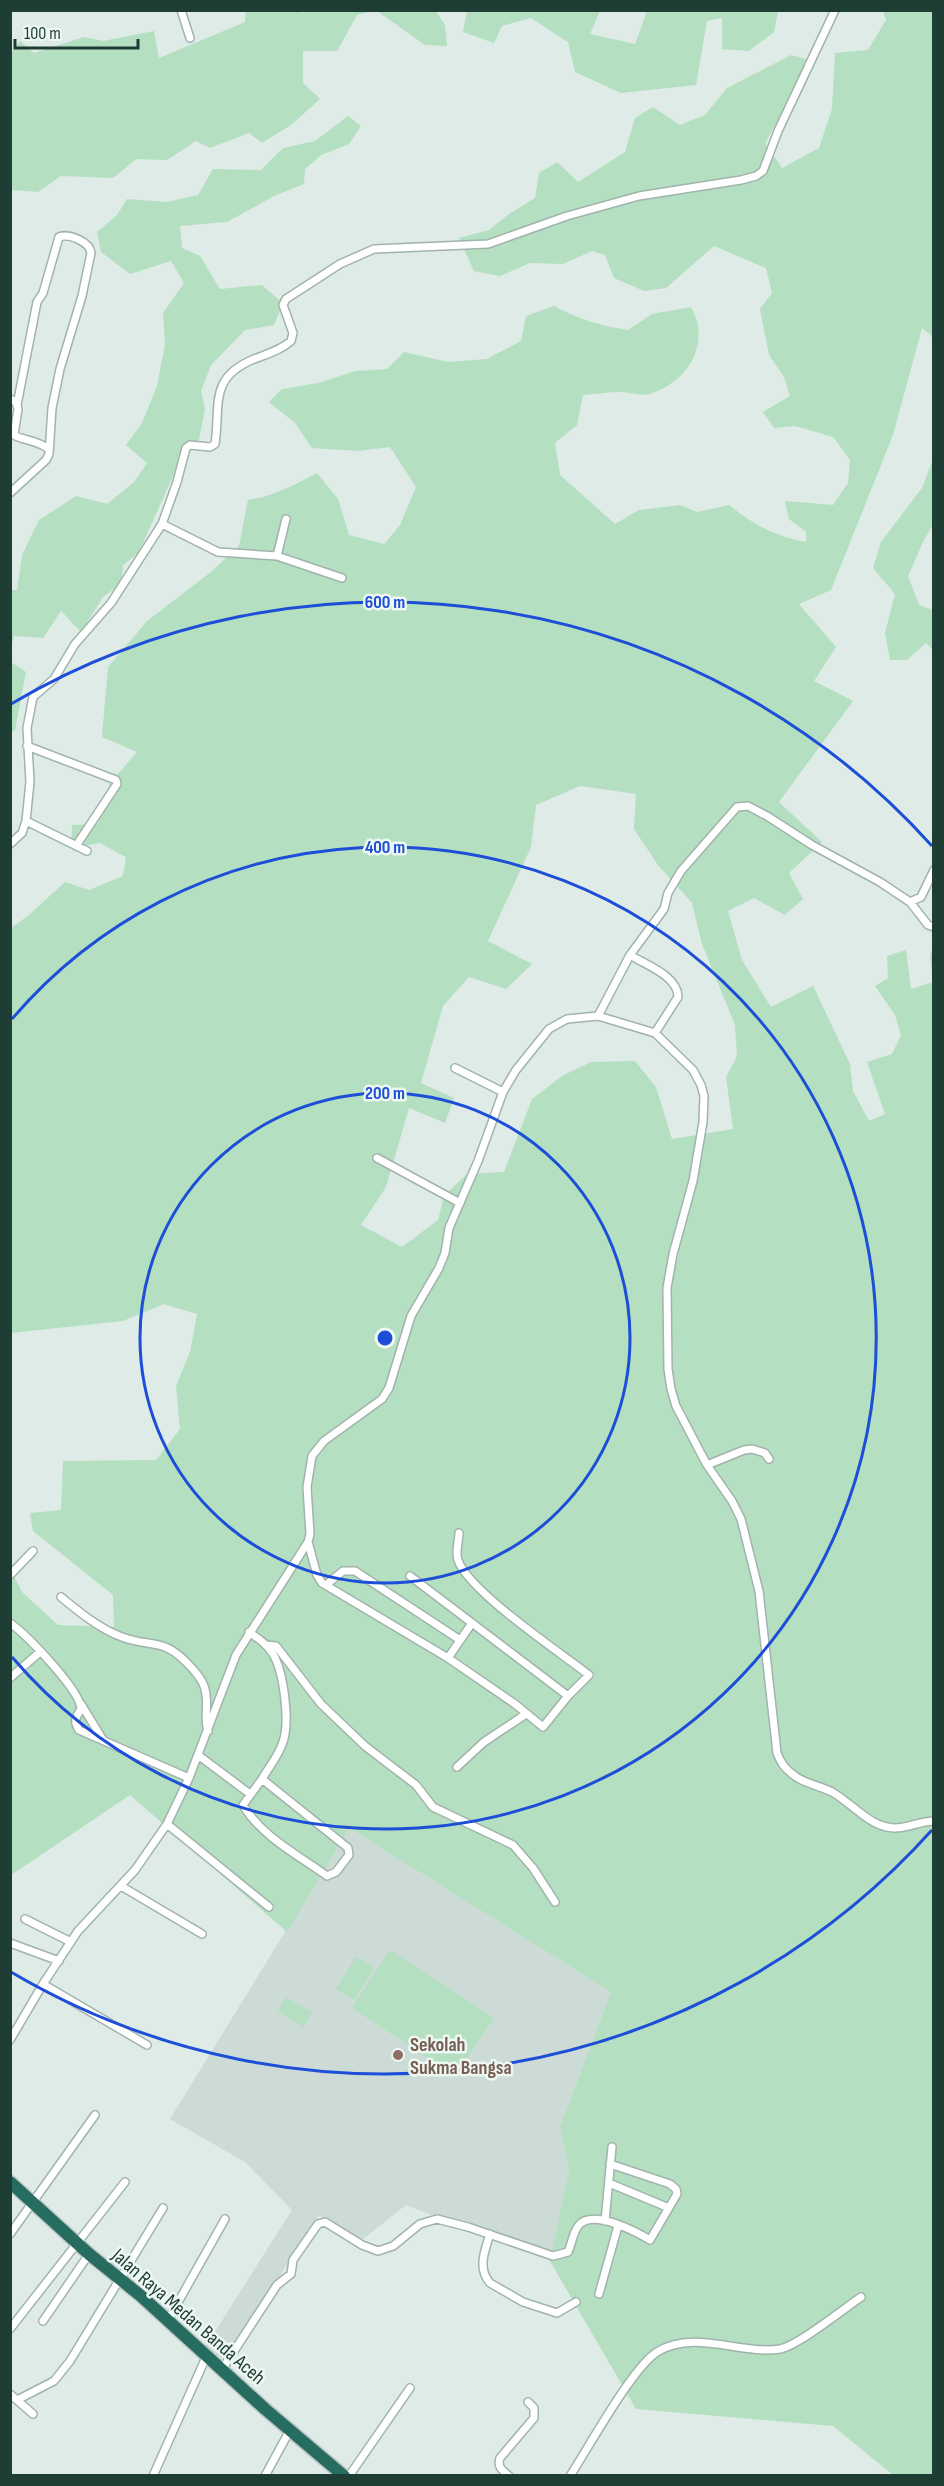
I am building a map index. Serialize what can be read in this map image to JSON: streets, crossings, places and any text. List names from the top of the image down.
{
  "streets": {
    "highway": ["Jalan Raya Medan Banda Aceh"]
  },
  "places": ["Sekolah Sukma Bangsa"],
  "scale_bar": "100 m",
  "rings": ["600 m", "400 m", "200 m"]
}
